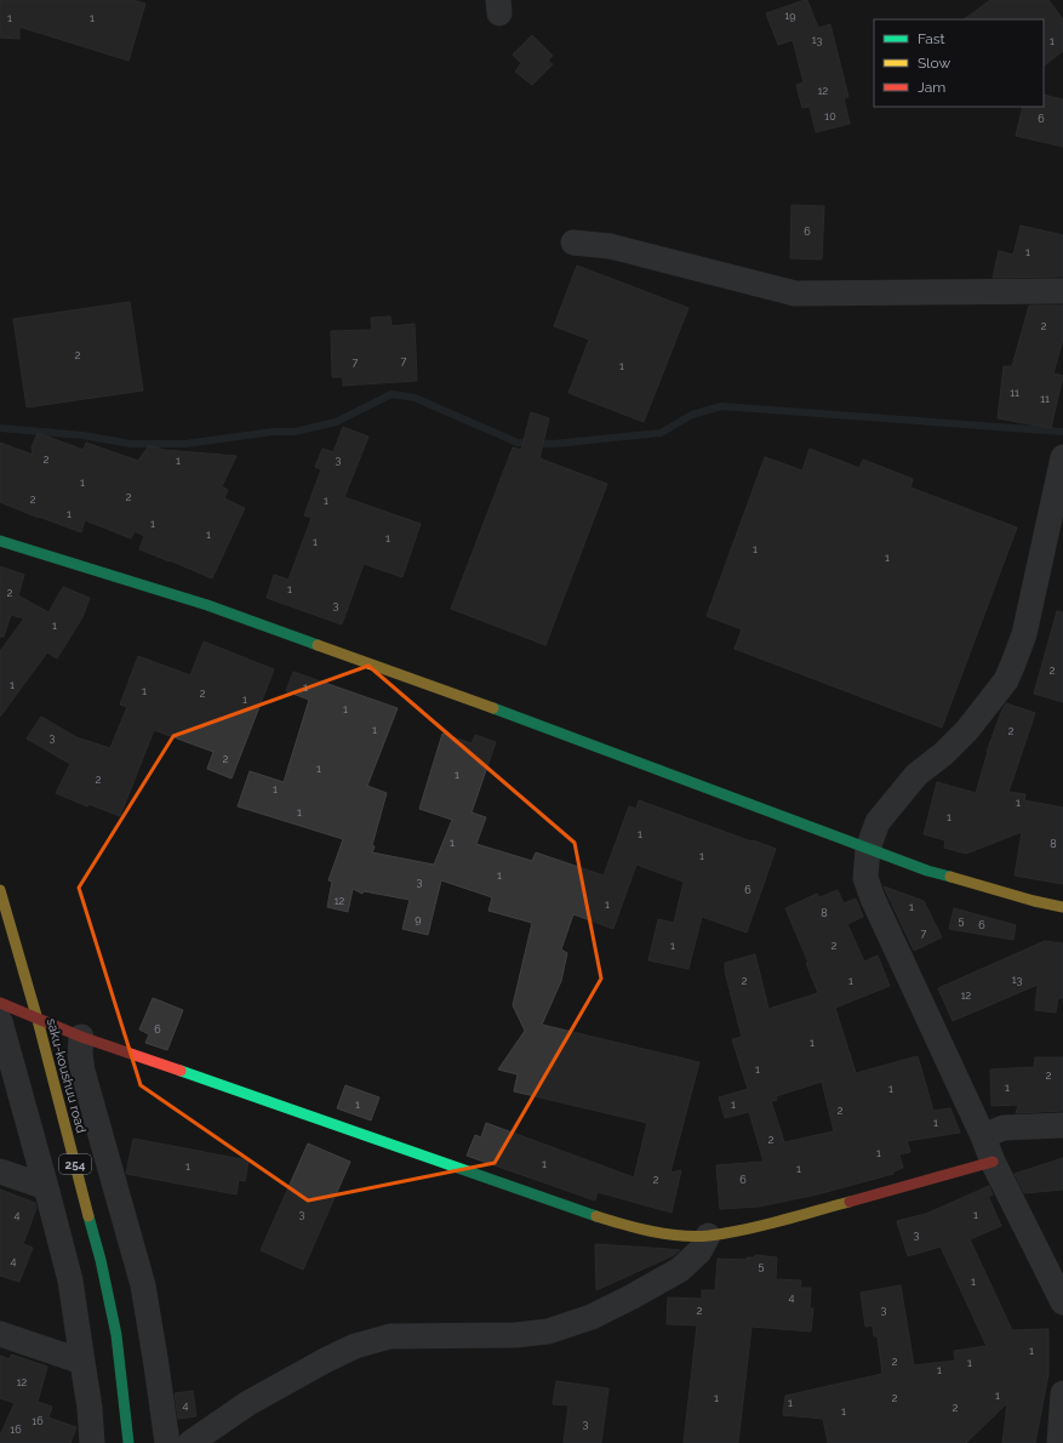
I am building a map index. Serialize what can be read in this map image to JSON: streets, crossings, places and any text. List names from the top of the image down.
{
  "streets": {
    "main road": ["saku-koushuu road", "254"]
  },
  "house_numbers": [
    "19",
    "1",
    "1",
    "13",
    "1",
    "12",
    "10",
    "6",
    "6",
    "1",
    "2",
    "2",
    "7",
    "7",
    "1",
    "11",
    "11",
    "2",
    "3",
    "1",
    "1",
    "2",
    "2",
    "1",
    "1",
    "1",
    "1",
    "1",
    "1",
    "1",
    "1",
    "1",
    "2",
    "3",
    "1",
    "2",
    "1",
    "1",
    "1",
    "2",
    "1",
    "1",
    "1",
    "2",
    "3",
    "2",
    "1",
    "1",
    "2",
    "1",
    "1",
    "1",
    "1",
    "1",
    "1",
    "8",
    "1",
    "1",
    "3",
    "6",
    "12",
    "1",
    "1",
    "8",
    "9",
    "5",
    "6",
    "7",
    "1",
    "2",
    "13",
    "2",
    "1",
    "12",
    "6",
    "1",
    "1",
    "2",
    "1",
    "1",
    "1",
    "1",
    "2",
    "1",
    "2",
    "1",
    "1",
    "1",
    "1",
    "2",
    "6",
    "3",
    "4",
    "1",
    "3",
    "4",
    "5",
    "1",
    "4",
    "3",
    "2",
    "1",
    "2",
    "1",
    "1",
    "12",
    "1",
    "1",
    "2",
    "1",
    "4",
    "2",
    "1",
    "16",
    "3",
    "16"
  ],
  "legend": ["Fast", "Slow", "Jam"]
}
